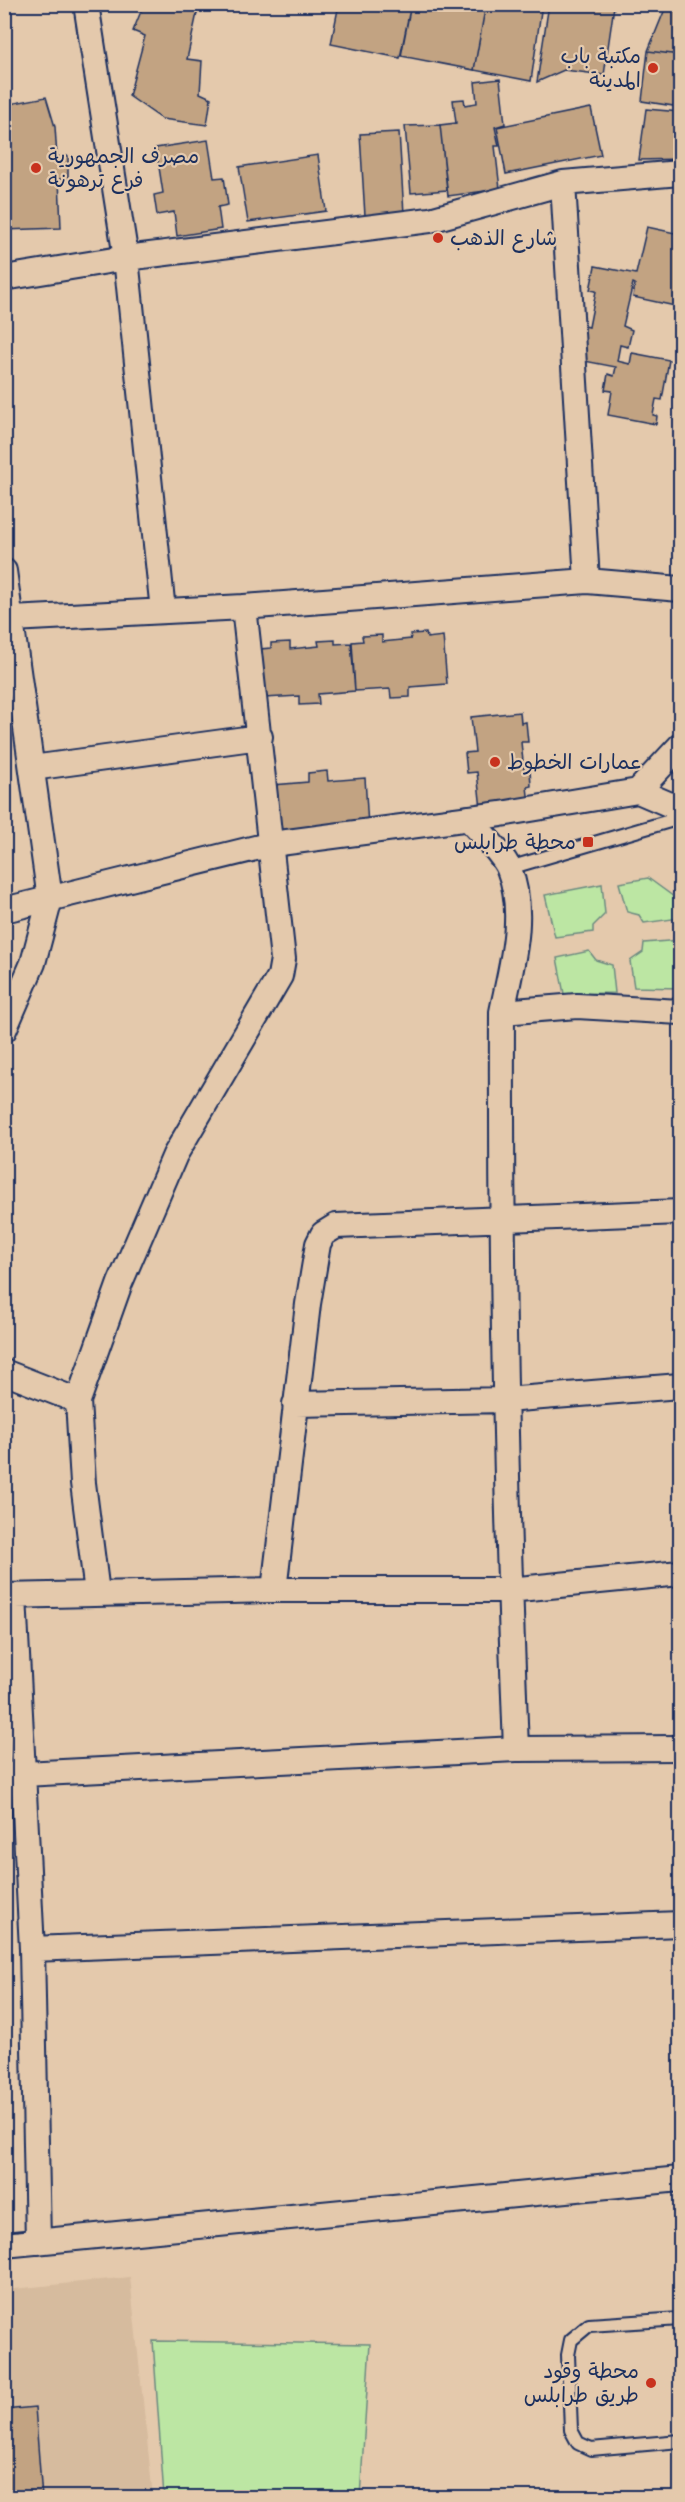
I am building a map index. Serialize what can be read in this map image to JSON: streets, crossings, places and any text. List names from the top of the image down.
{
  "places": {
    "other": [
      "مكتبة باب المدينة",
      "مصرف الجمهورية فرع ترهونة",
      "شارع الذهب",
      "عمارات الخطوط",
      "محطة وقود طريق طرابلس"
    ],
    "transit": ["محطة طرابلس"]
  }
}
